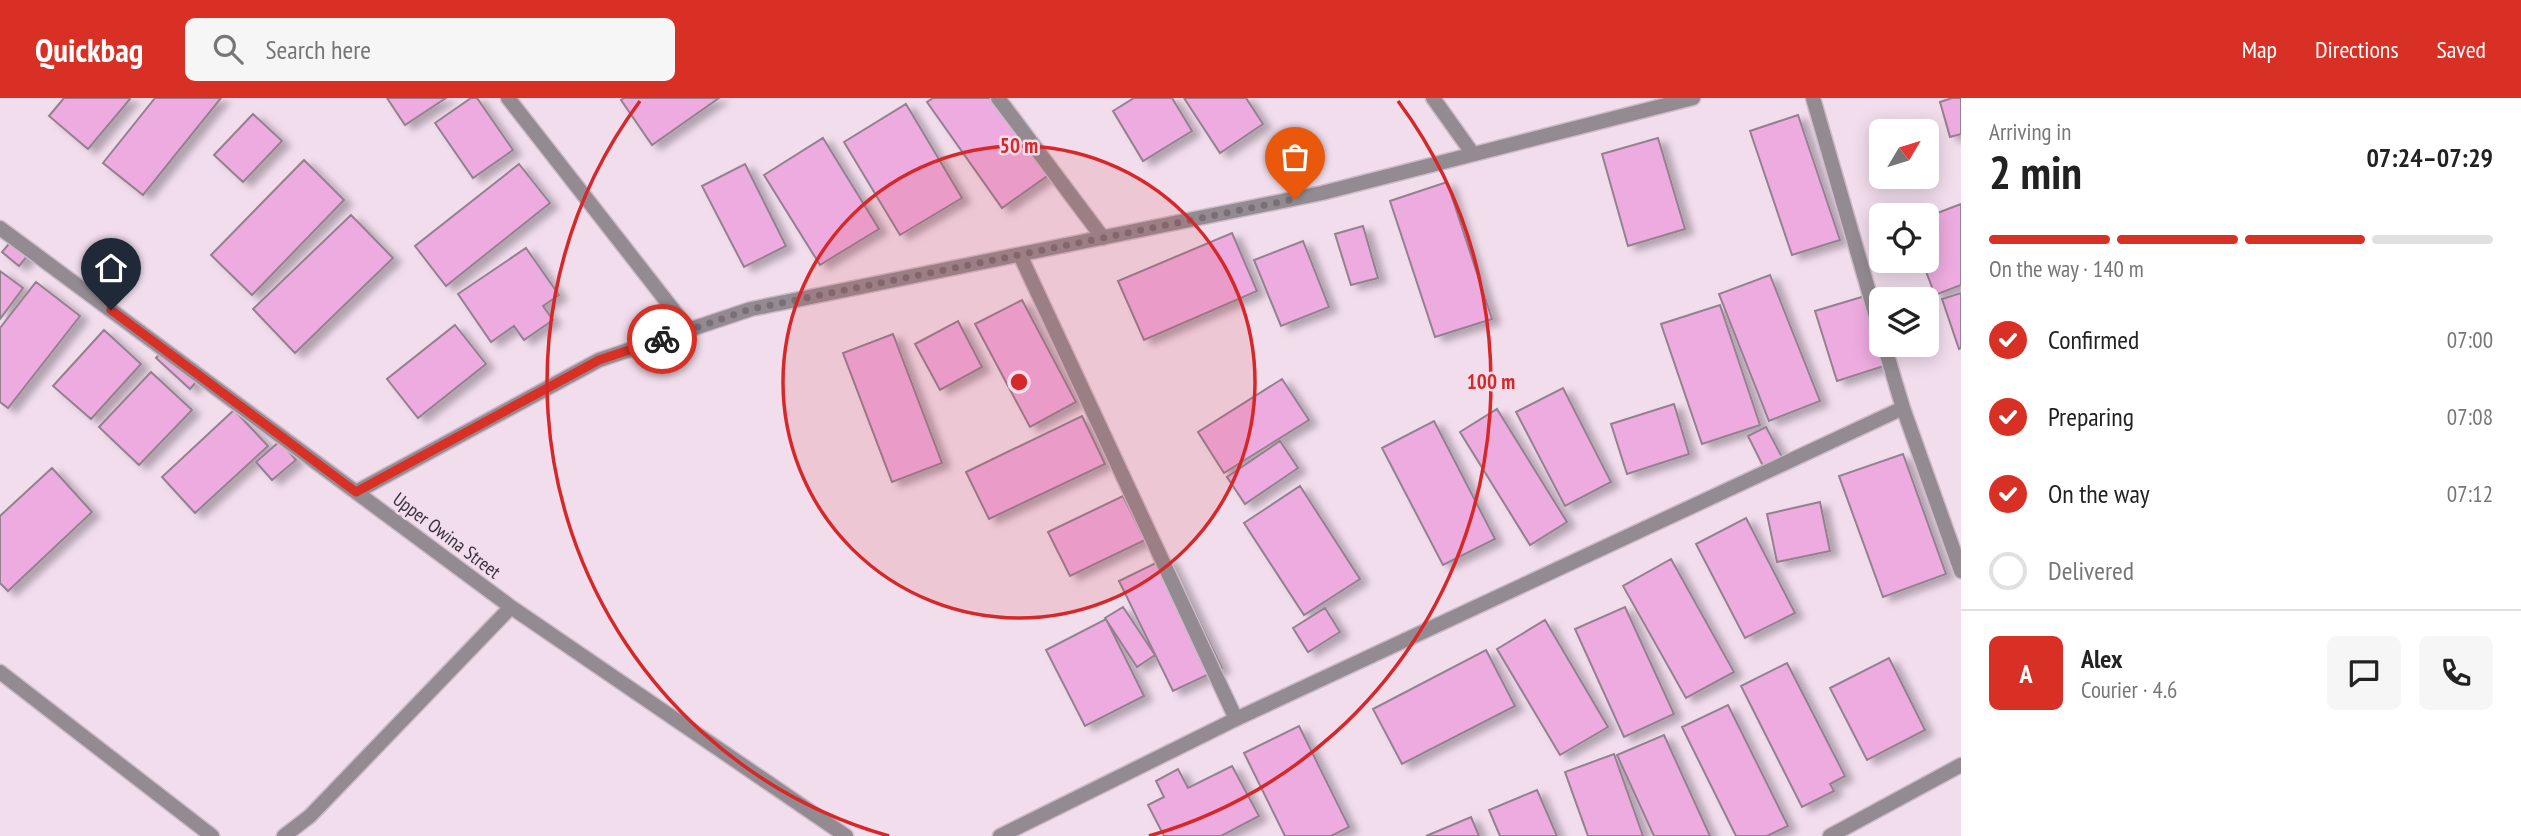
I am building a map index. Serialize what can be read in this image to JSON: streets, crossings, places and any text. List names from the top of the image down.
{
  "streets": {
    "street": ["Upper Owina Street"]
  },
  "north": "top right",
  "page": {
    "header": "Quickbag",
    "search": "Search here",
    "nav": ["Map", "Directions", "Saved"],
    "heading": ["2 min", "Arriving in", "07:24–07:29"],
    "panel": ["Alex", "Courier · 4.6"],
    "bar": "On the way · 140 m",
    "list": [
      ["Confirmed", "07:00"],
      ["Preparing", "07:08"],
      ["On the way", "07:12"],
      "Delivered"
    ],
    "round": "A"
  },
  "rings": ["50 m", "100 m"]
}
